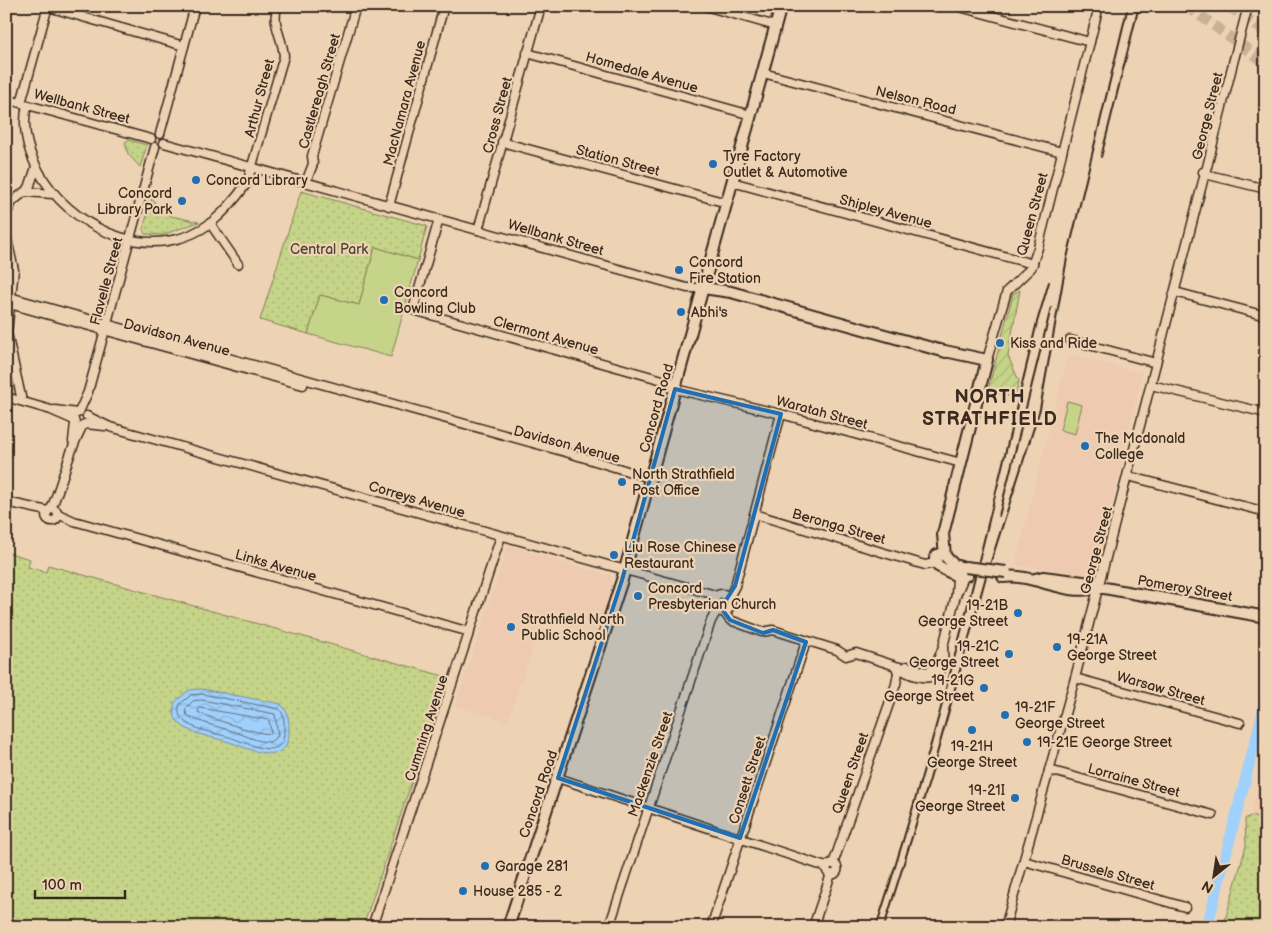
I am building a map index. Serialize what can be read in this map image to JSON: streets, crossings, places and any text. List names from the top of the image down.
{
  "streets": {
    "main road": [
      "Wellbank Street",
      "Queen Street",
      "Concord Road",
      "Pomeroy Street"
    ],
    "street": [
      "Homedale Avenue",
      "Castlereagh Street",
      "Arthur Street",
      "Nelson Road",
      "MacNamara Avenue",
      "Cross Street",
      "George Street",
      "Station Street",
      "Shipley Avenue",
      "Flavelle Street",
      "Clermont Avenue",
      "Davidson Avenue",
      "Waratah Street",
      "Correys Avenue",
      "Beronga Street",
      "Links Avenue",
      "Warsaw Street",
      "Cumming Avenue",
      "Mackenzie Street",
      "Consett Street",
      "Lorraine Street",
      "Brussels Street"
    ]
  },
  "crossings": [
    ["Homedale Avenue", "Cross Street"],
    ["Homedale Avenue", "Concord Road"],
    ["Castlereagh Street", "Wellbank Street"],
    ["Arthur Street", "Wellbank Street"],
    ["Arthur Street", "Flavelle Street"],
    ["Nelson Road", "Queen Street"],
    ["Nelson Road", "Concord Road"],
    ["MacNamara Avenue", "Wellbank Street"],
    ["Wellbank Street", "Cross Street"],
    ["Wellbank Street", "Queen Street"],
    ["Wellbank Street", "Flavelle Street"],
    ["Wellbank Street", "Clermont Avenue"],
    ["Wellbank Street", "Concord Road"],
    ["Cross Street", "Station Street"],
    ["George Street", "Pomeroy Street"],
    ["George Street", "Warsaw Street"],
    ["George Street", "Lorraine Street"],
    ["George Street", "Brussels Street"],
    ["Station Street", "Concord Road"],
    ["Shipley Avenue", "Queen Street"],
    ["Shipley Avenue", "Concord Road"],
    ["Queen Street", "Waratah Street"],
    ["Queen Street", "Beronga Street"],
    ["Flavelle Street", "Davidson Avenue"],
    ["Flavelle Street", "Correys Avenue"],
    ["Flavelle Street", "Links Avenue"],
    ["Clermont Avenue", "Concord Road"],
    ["Clermont Avenue", "Waratah Street"],
    ["Davidson Avenue", "Concord Road"],
    ["Concord Road", "Waratah Street"],
    ["Concord Road", "Correys Avenue"],
    ["Correys Avenue", "Cumming Avenue"],
    ["Correys Avenue", "Mackenzie Street"],
    ["Links Avenue", "Cumming Avenue"]
  ],
  "districts": ["NORTH STRATHFIELD"],
  "parks": ["Central Park"],
  "places": [
    "Tyre Factory Outlet & Automotive",
    "Concord Library",
    "Concord Library Park",
    "Concord Fire Station",
    "Concord Bowling Club",
    "Abhi's",
    "Kiss and Ride",
    "The Mcdonald College",
    "North Strathfield Post Office",
    "Liu Rose Chinese Restaurant",
    "Concord Presbyterian Church",
    "19-21B George Street",
    "Strathfield North Public School",
    "19-21A George Street",
    "19-21C George Street",
    "19-21G George Street",
    "19-21F George Street",
    "19-21H George Street",
    "19-21E George Street",
    "19-21I George Street",
    "Garage 281",
    "House 285 - 2"
  ],
  "scale_bar": "100 m",
  "north": "bottom left"
}
